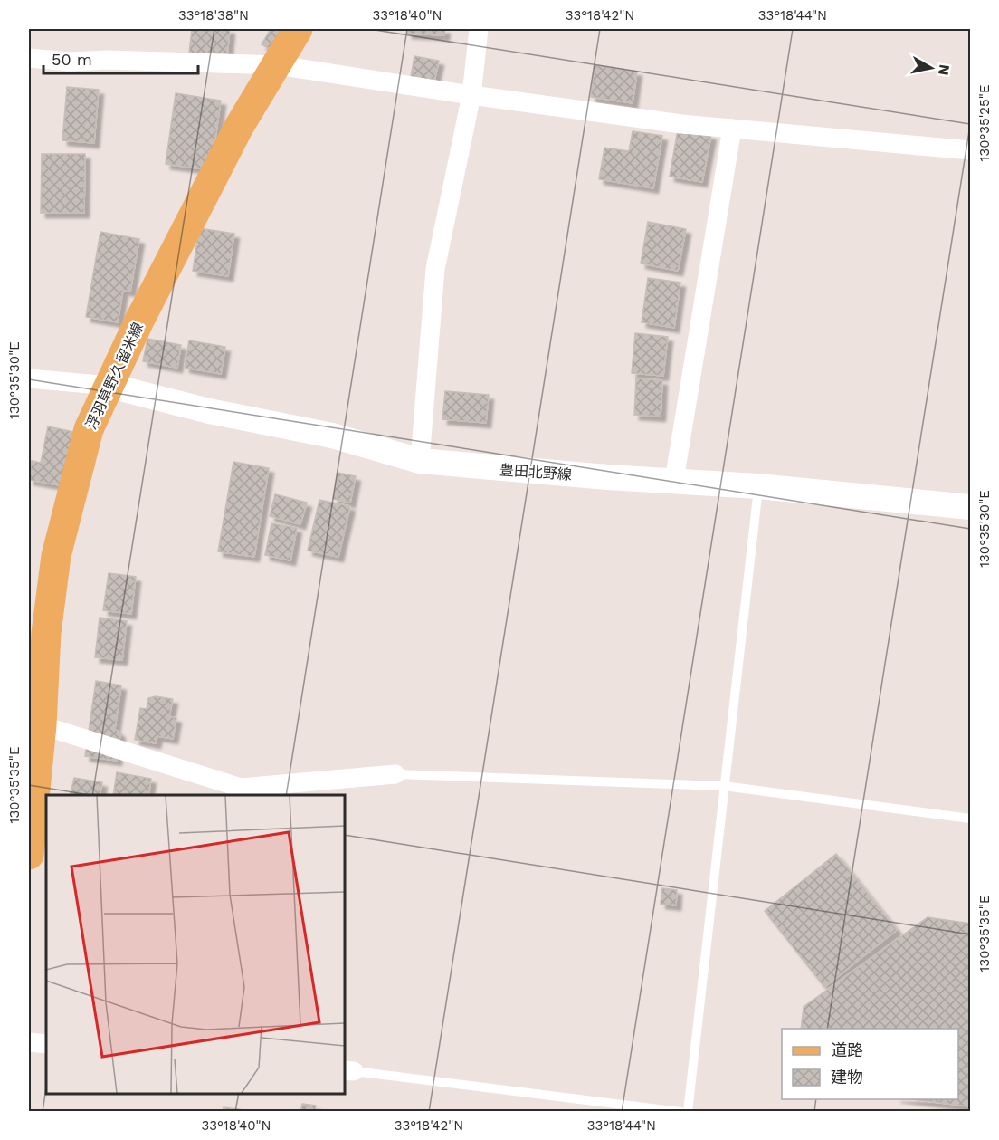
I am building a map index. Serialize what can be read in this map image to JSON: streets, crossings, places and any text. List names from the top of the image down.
{
  "streets": {
    "main road": ["浮羽草野久留米線", "豊田北野線"]
  },
  "crossings": [
    ["浮羽草野久留米線", "豊田北野線"]
  ],
  "legend": ["道路", "建物"],
  "scale_bar": "50 m",
  "north": "right",
  "coordinates": [
    "33°18'38\"N",
    "33°18'40\"N",
    "33°18'42\"N",
    "33°18'44\"N",
    "130°35'25\"E",
    "130°35'30\"E",
    "130°35'35\"E"
  ]
}
